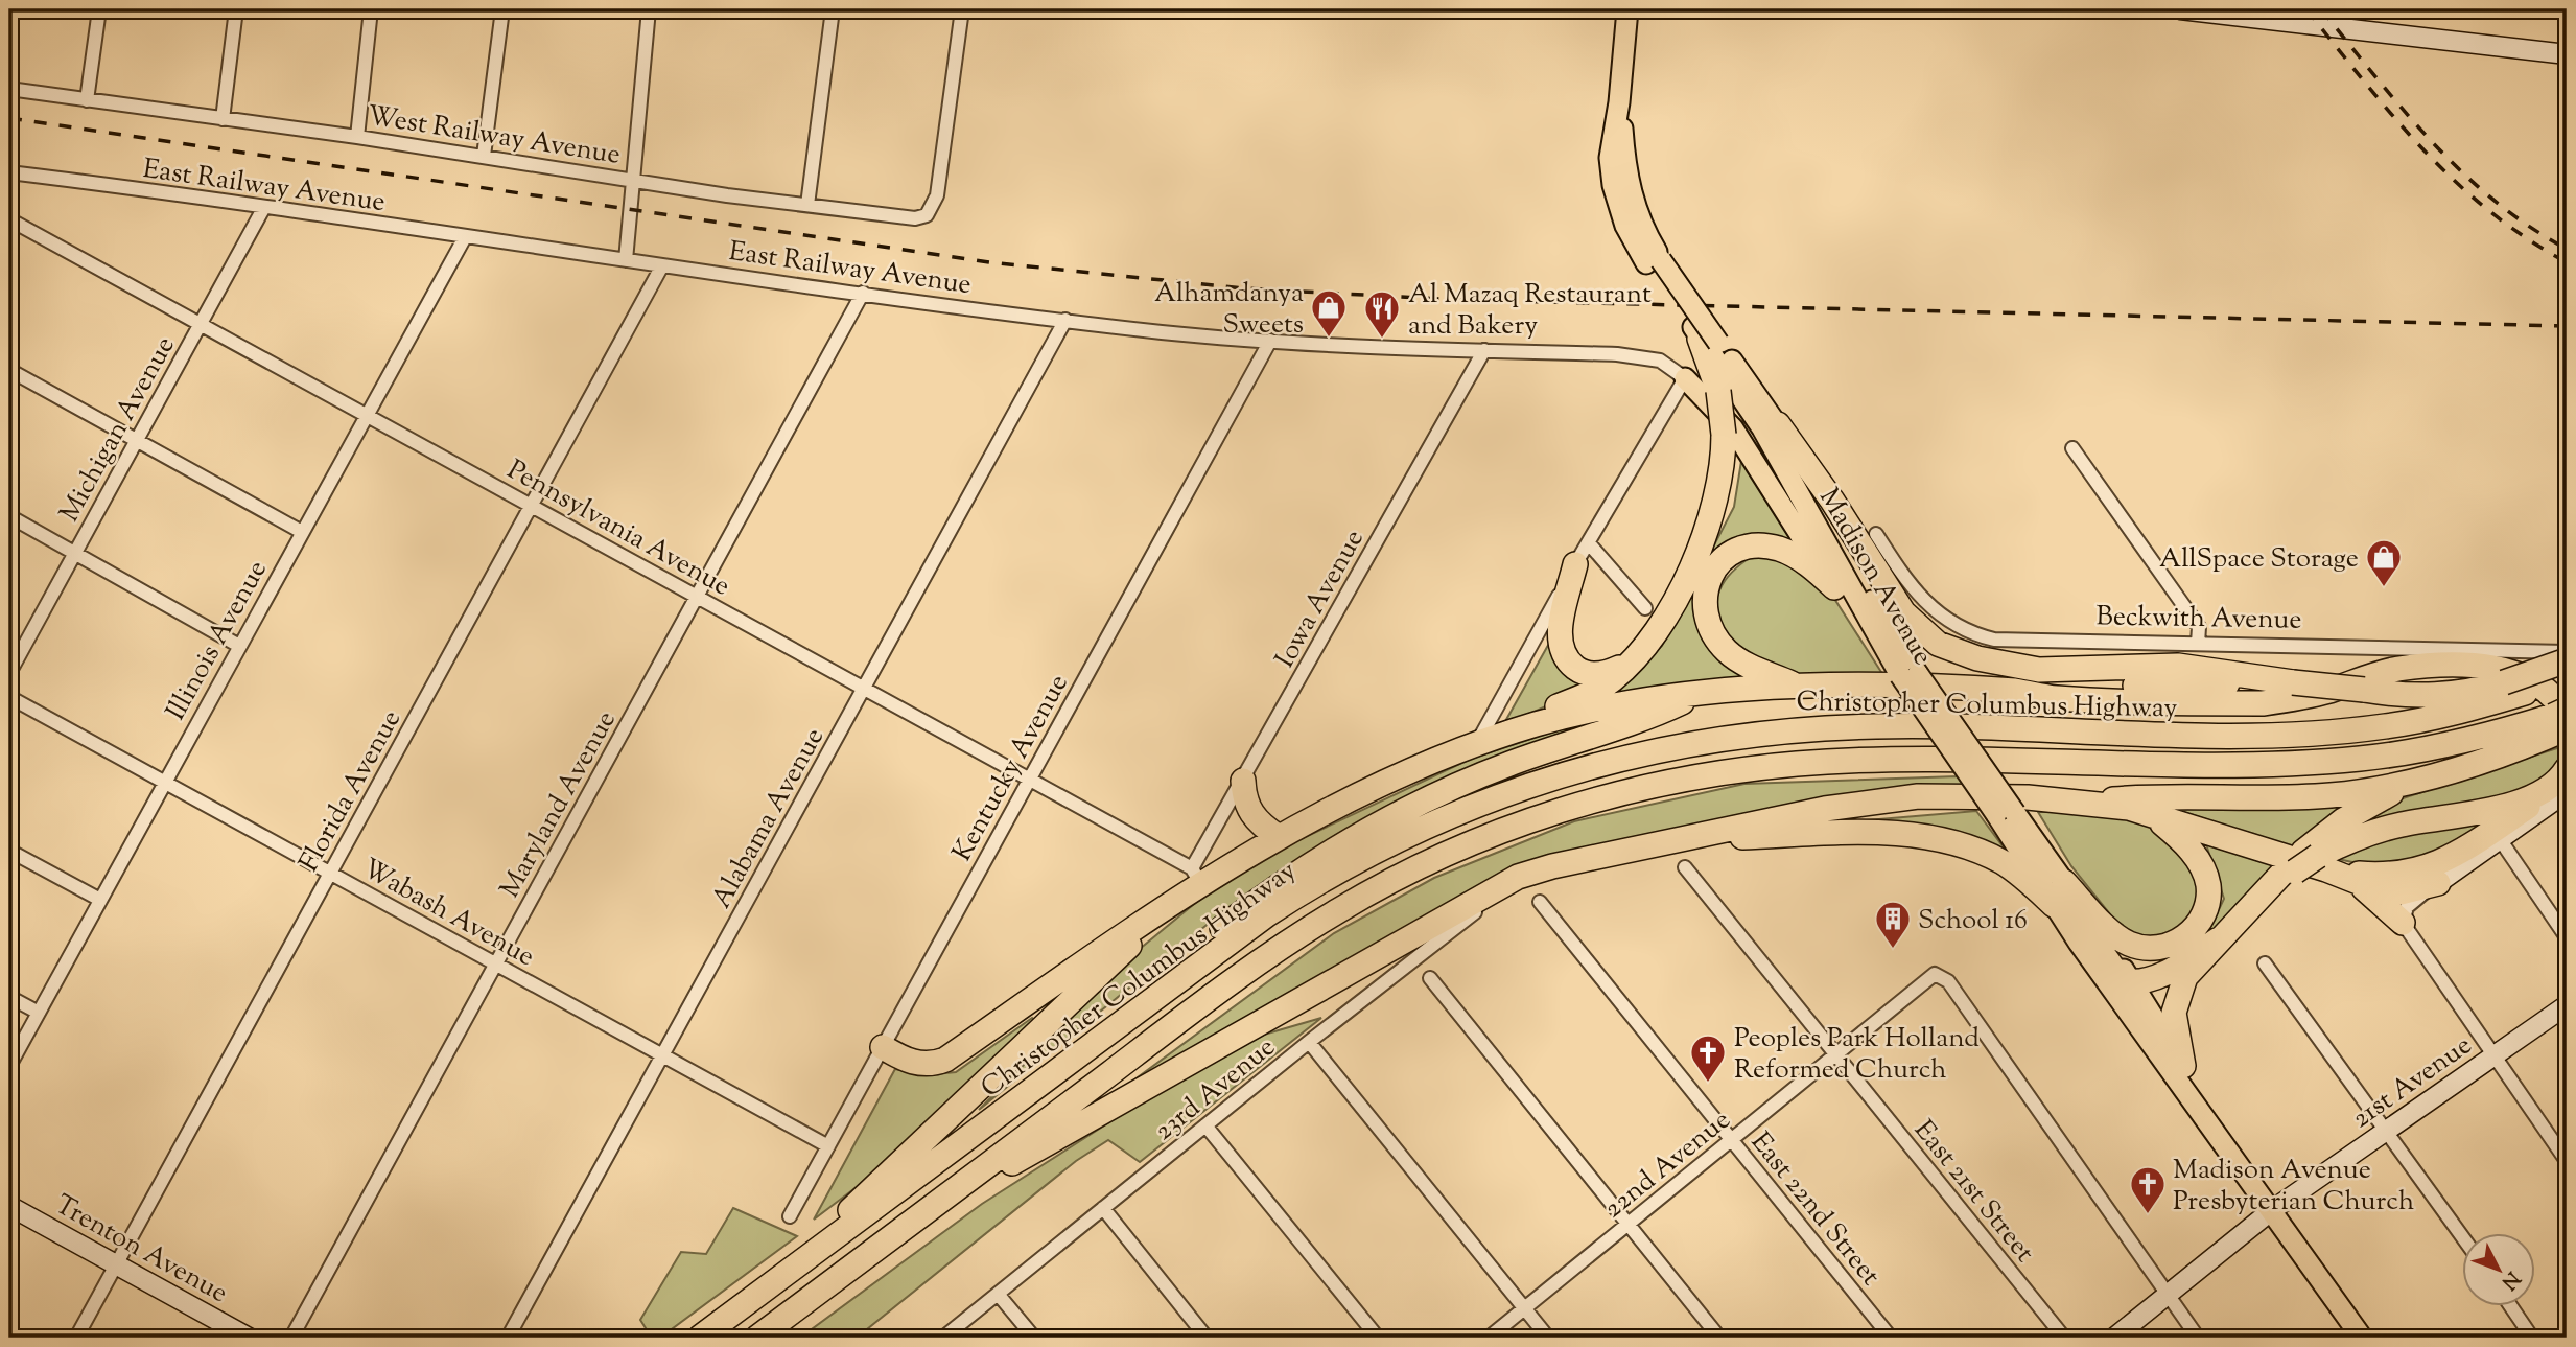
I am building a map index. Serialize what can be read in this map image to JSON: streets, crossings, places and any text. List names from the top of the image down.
{
  "streets": {
    "highway": ["Christopher Columbus Highway"],
    "main road": ["Madison Avenue"],
    "street": [
      "West Railway Avenue",
      "East Railway Avenue",
      "Michigan Avenue",
      "Pennsylvania Avenue",
      "Iowa Avenue",
      "Beckwith Avenue",
      "Illinois Avenue",
      "Kentucky Avenue",
      "Florida Avenue",
      "Maryland Avenue",
      "Alabama Avenue",
      "Wabash Avenue",
      "21st Avenue",
      "23rd Avenue",
      "22nd Avenue",
      "East 21st Street",
      "East 22nd Street",
      "Trenton Avenue"
    ]
  },
  "crossings": [
    ["East Railway Avenue", "Michigan Avenue"],
    ["East Railway Avenue", "Iowa Avenue"],
    ["East Railway Avenue", "Illinois Avenue"],
    ["East Railway Avenue", "Kentucky Avenue"],
    ["East Railway Avenue", "Florida Avenue"],
    ["East Railway Avenue", "Maryland Avenue"],
    ["East Railway Avenue", "Alabama Avenue"],
    ["Michigan Avenue", "Pennsylvania Avenue"],
    ["Pennsylvania Avenue", "Iowa Avenue"],
    ["Pennsylvania Avenue", "Illinois Avenue"],
    ["Pennsylvania Avenue", "Kentucky Avenue"],
    ["Pennsylvania Avenue", "Florida Avenue"],
    ["Pennsylvania Avenue", "Maryland Avenue"],
    ["Pennsylvania Avenue", "Alabama Avenue"],
    ["Madison Avenue", "21st Avenue"],
    ["Illinois Avenue", "Wabash Avenue"],
    ["Kentucky Avenue", "Wabash Avenue"],
    ["Florida Avenue", "Wabash Avenue"],
    ["Florida Avenue", "Trenton Avenue"],
    ["Maryland Avenue", "Wabash Avenue"],
    ["Alabama Avenue", "Wabash Avenue"],
    ["21st Avenue", "22nd Avenue"],
    ["22nd Avenue", "East 21st Street"],
    ["22nd Avenue", "East 22nd Street"]
  ],
  "places": {
    "shop": ["Alhamdanya Sweets", "AllSpace Storage"],
    "restaurant": ["Al Mazaq Restaurant and Bakery"],
    "building": ["School 16"],
    "church": ["Peoples Park Holland Reformed Church", "Madison Avenue Presbyterian Church"]
  },
  "north": "bottom right"
}
